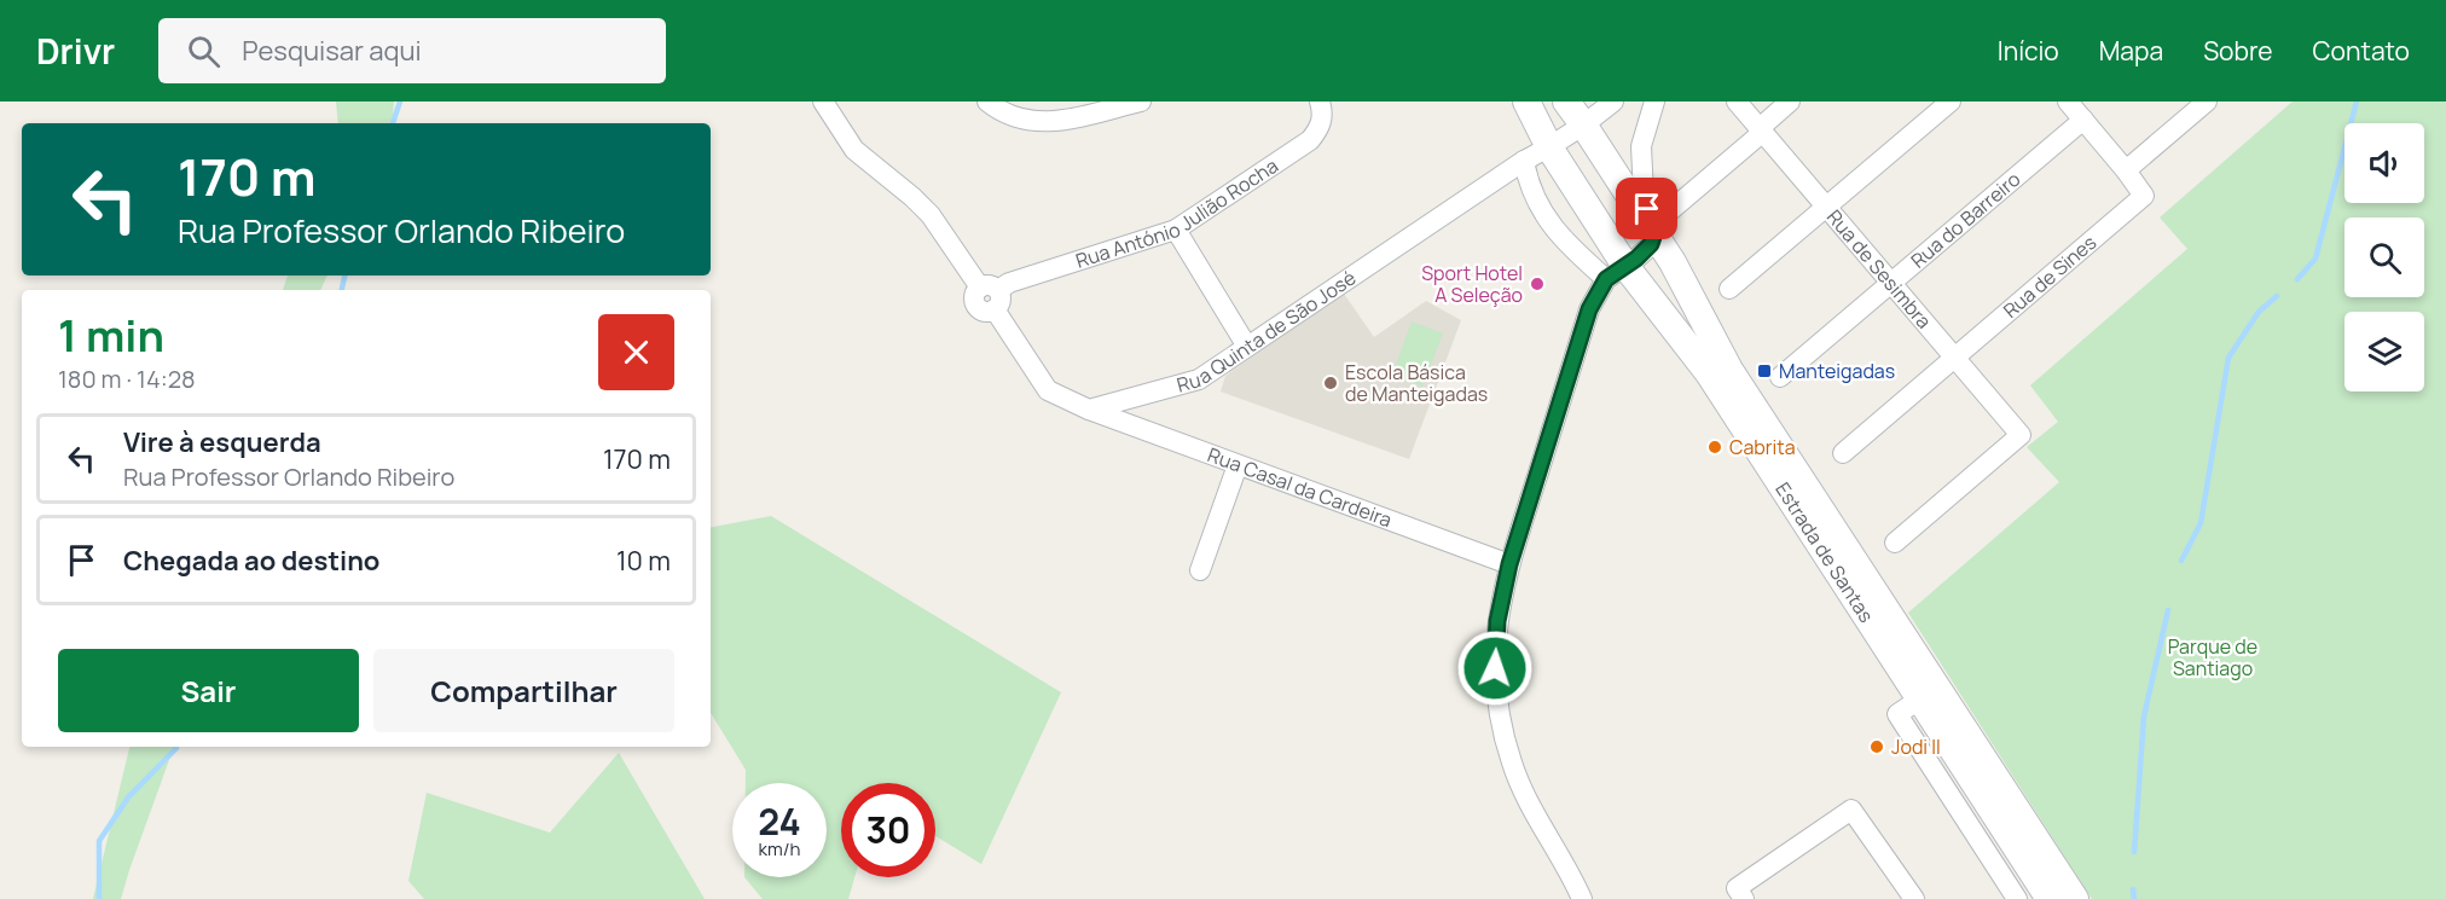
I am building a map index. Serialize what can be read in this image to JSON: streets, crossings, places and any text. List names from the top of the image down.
{
  "streets": {
    "main road": ["Estrada de Santas"],
    "street": [
      "Rua António Julião Rocha",
      "Rua do Barreiro",
      "Rua de Sesimbra",
      "Rua de Sines",
      "Rua Quinta de São José",
      "Rua Casal da Cardeira"
    ]
  },
  "crossings": [
    ["Rua do Barreiro", "Rua de Sesimbra"],
    ["Rua de Sesimbra", "Rua de Sines"],
    ["Rua Quinta de São José", "Rua Casal da Cardeira"],
    ["Rua Quinta de São José", "Estrada de Santas"]
  ],
  "parks": ["Parque de Santiago"],
  "places": {
    "other": [
      "Sport Hotel A Seleção",
      "Escola Básica de Manteigadas",
      "Cabrita",
      "Jodi II"
    ],
    "transit": ["Manteigadas"]
  },
  "page": {
    "header": "Drivr",
    "search": "Pesquisar aqui",
    "nav": [
      "Início",
      "Mapa",
      "Sobre",
      "Contato"
    ],
    "turn": ["170 m", "Rua Professor Orlando Ribeiro"],
    "heading": ["1 min", "180 m · 14:28"],
    "list": [
      {
        "name": "Vire à esquerda",
        "note": "Rua Professor Orlando Ribeiro",
        "value": "170 m"
      },
      {
        "name": "Chegada ao destino",
        "value": "10 m"
      }
    ],
    "buttons": ["Sair", "Compartilhar"],
    "speed": "24 km/h",
    "limit": "30"
  }
}
